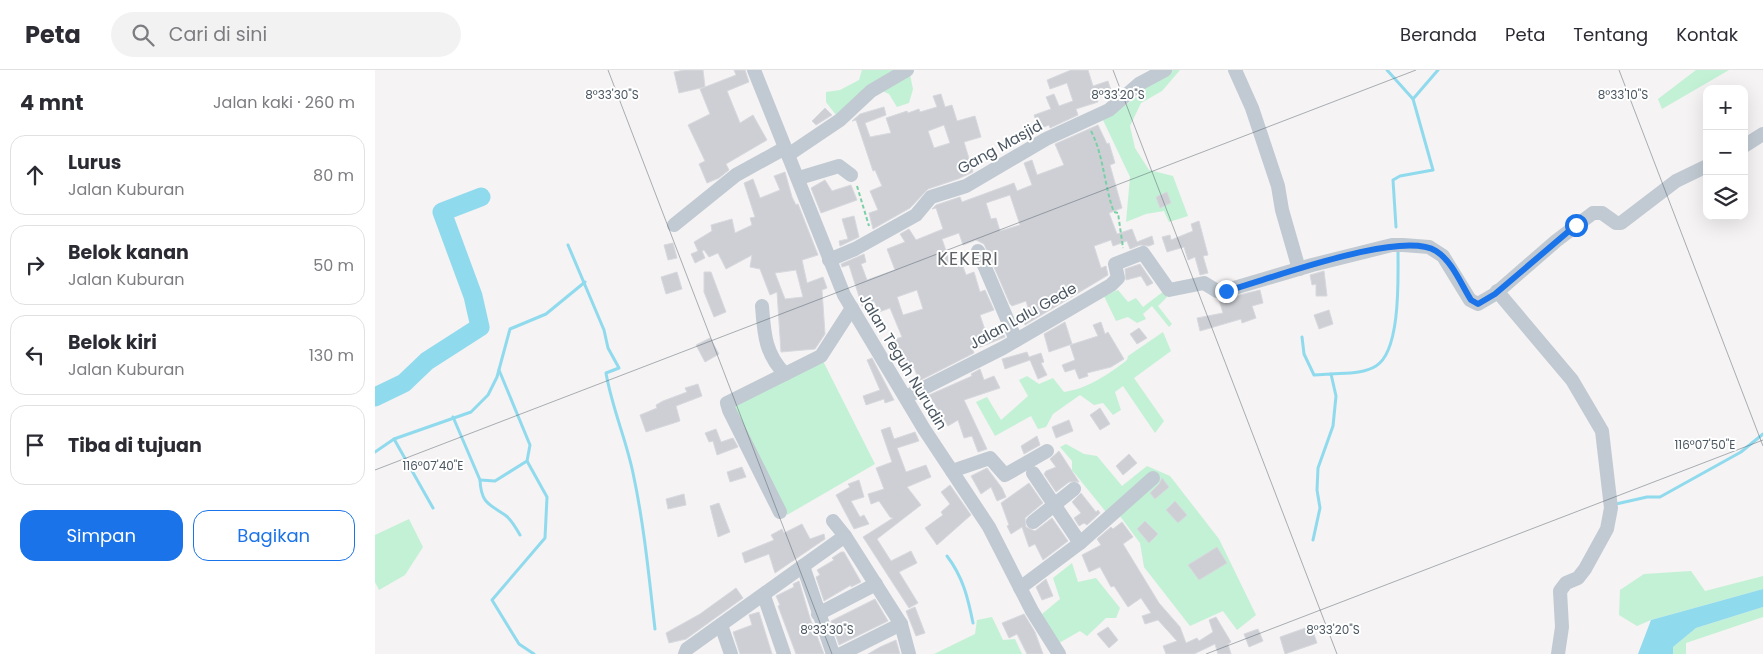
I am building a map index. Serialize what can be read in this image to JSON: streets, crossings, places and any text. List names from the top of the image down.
{
  "streets": {
    "street": ["Gang Masjid", "Jalan Lalu Gede", "Jalan Teguh Nurudin"]
  },
  "crossings": [
    ["Gang Masjid", "Jalan Teguh Nurudin"],
    ["Jalan Lalu Gede", "Jalan Teguh Nurudin"]
  ],
  "districts": ["KEKERI"],
  "page": {
    "header": "Peta",
    "search": "Cari di sini",
    "nav": [
      "Beranda",
      "Peta",
      "Tentang",
      "Kontak"
    ],
    "heading": ["4 mnt", "Jalan kaki · 260 m"],
    "map_buttons": ["+", "−"],
    "list": [
      ["Lurus", "Jalan Kuburan", "80 m"],
      ["Belok kanan", "Jalan Kuburan", "50 m"],
      ["Belok kiri", "Jalan Kuburan", "130 m"],
      "Tiba di tujuan"
    ],
    "buttons": ["Simpan", "Bagikan"]
  },
  "coordinates": [
    "8°33'30\"S",
    "8°33'20\"S",
    "8°33'10\"S",
    "116°07'50\"E",
    "116°07'40\"E"
  ]
}
